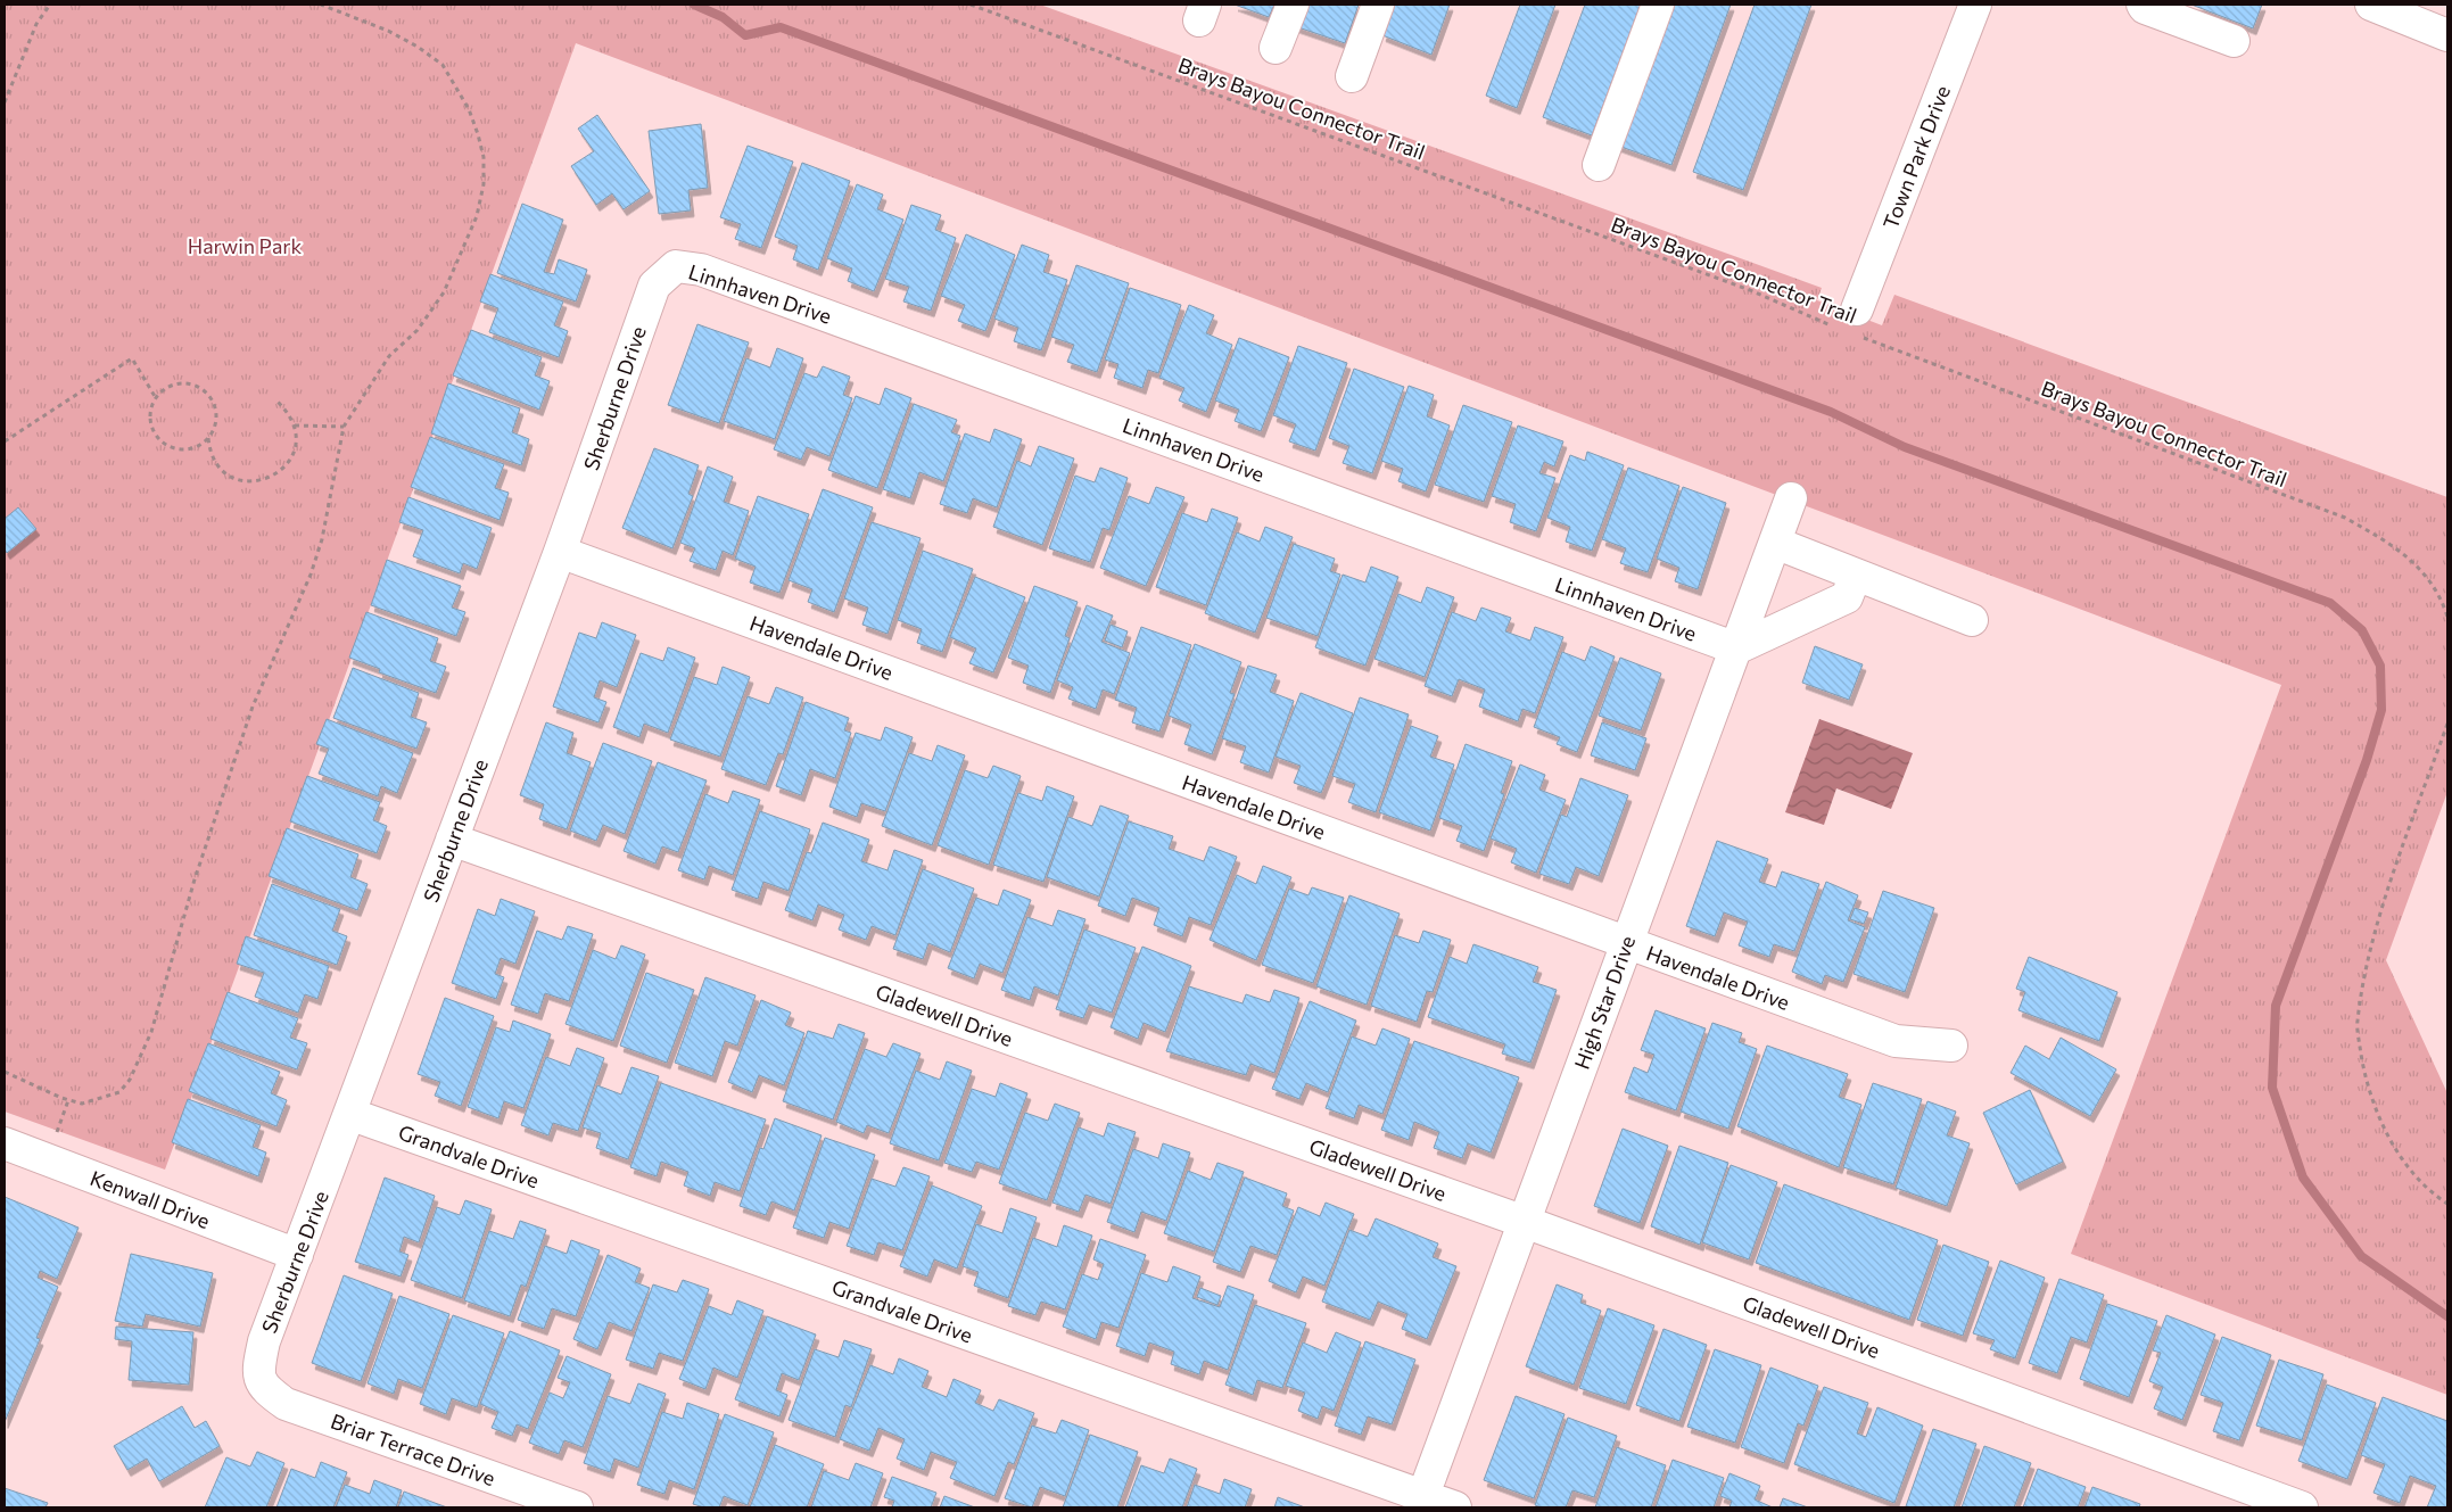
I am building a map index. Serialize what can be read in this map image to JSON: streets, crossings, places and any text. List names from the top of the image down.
{
  "streets": {
    "street": [
      "Town Park Drive",
      "Linnhaven Drive",
      "Sherburne Drive",
      "Havendale Drive",
      "High Star Drive",
      "Gladewell Drive",
      "Grandvale Drive",
      "Kenwall Drive",
      "Briar Terrace Drive"
    ],
    "path": ["Brays Bayou Connector Trail"]
  },
  "crossings": [
    ["Brays Bayou Connector Trail", "Town Park Drive"],
    ["Linnhaven Drive", "Sherburne Drive"],
    ["Linnhaven Drive", "High Star Drive"],
    ["Sherburne Drive", "Havendale Drive"],
    ["Sherburne Drive", "Gladewell Drive"],
    ["Sherburne Drive", "Grandvale Drive"],
    ["Sherburne Drive", "Kenwall Drive"],
    ["Sherburne Drive", "Briar Terrace Drive"],
    ["Havendale Drive", "High Star Drive"],
    ["High Star Drive", "Gladewell Drive"],
    ["High Star Drive", "Grandvale Drive"]
  ],
  "parks": ["Harwin Park"]
}
